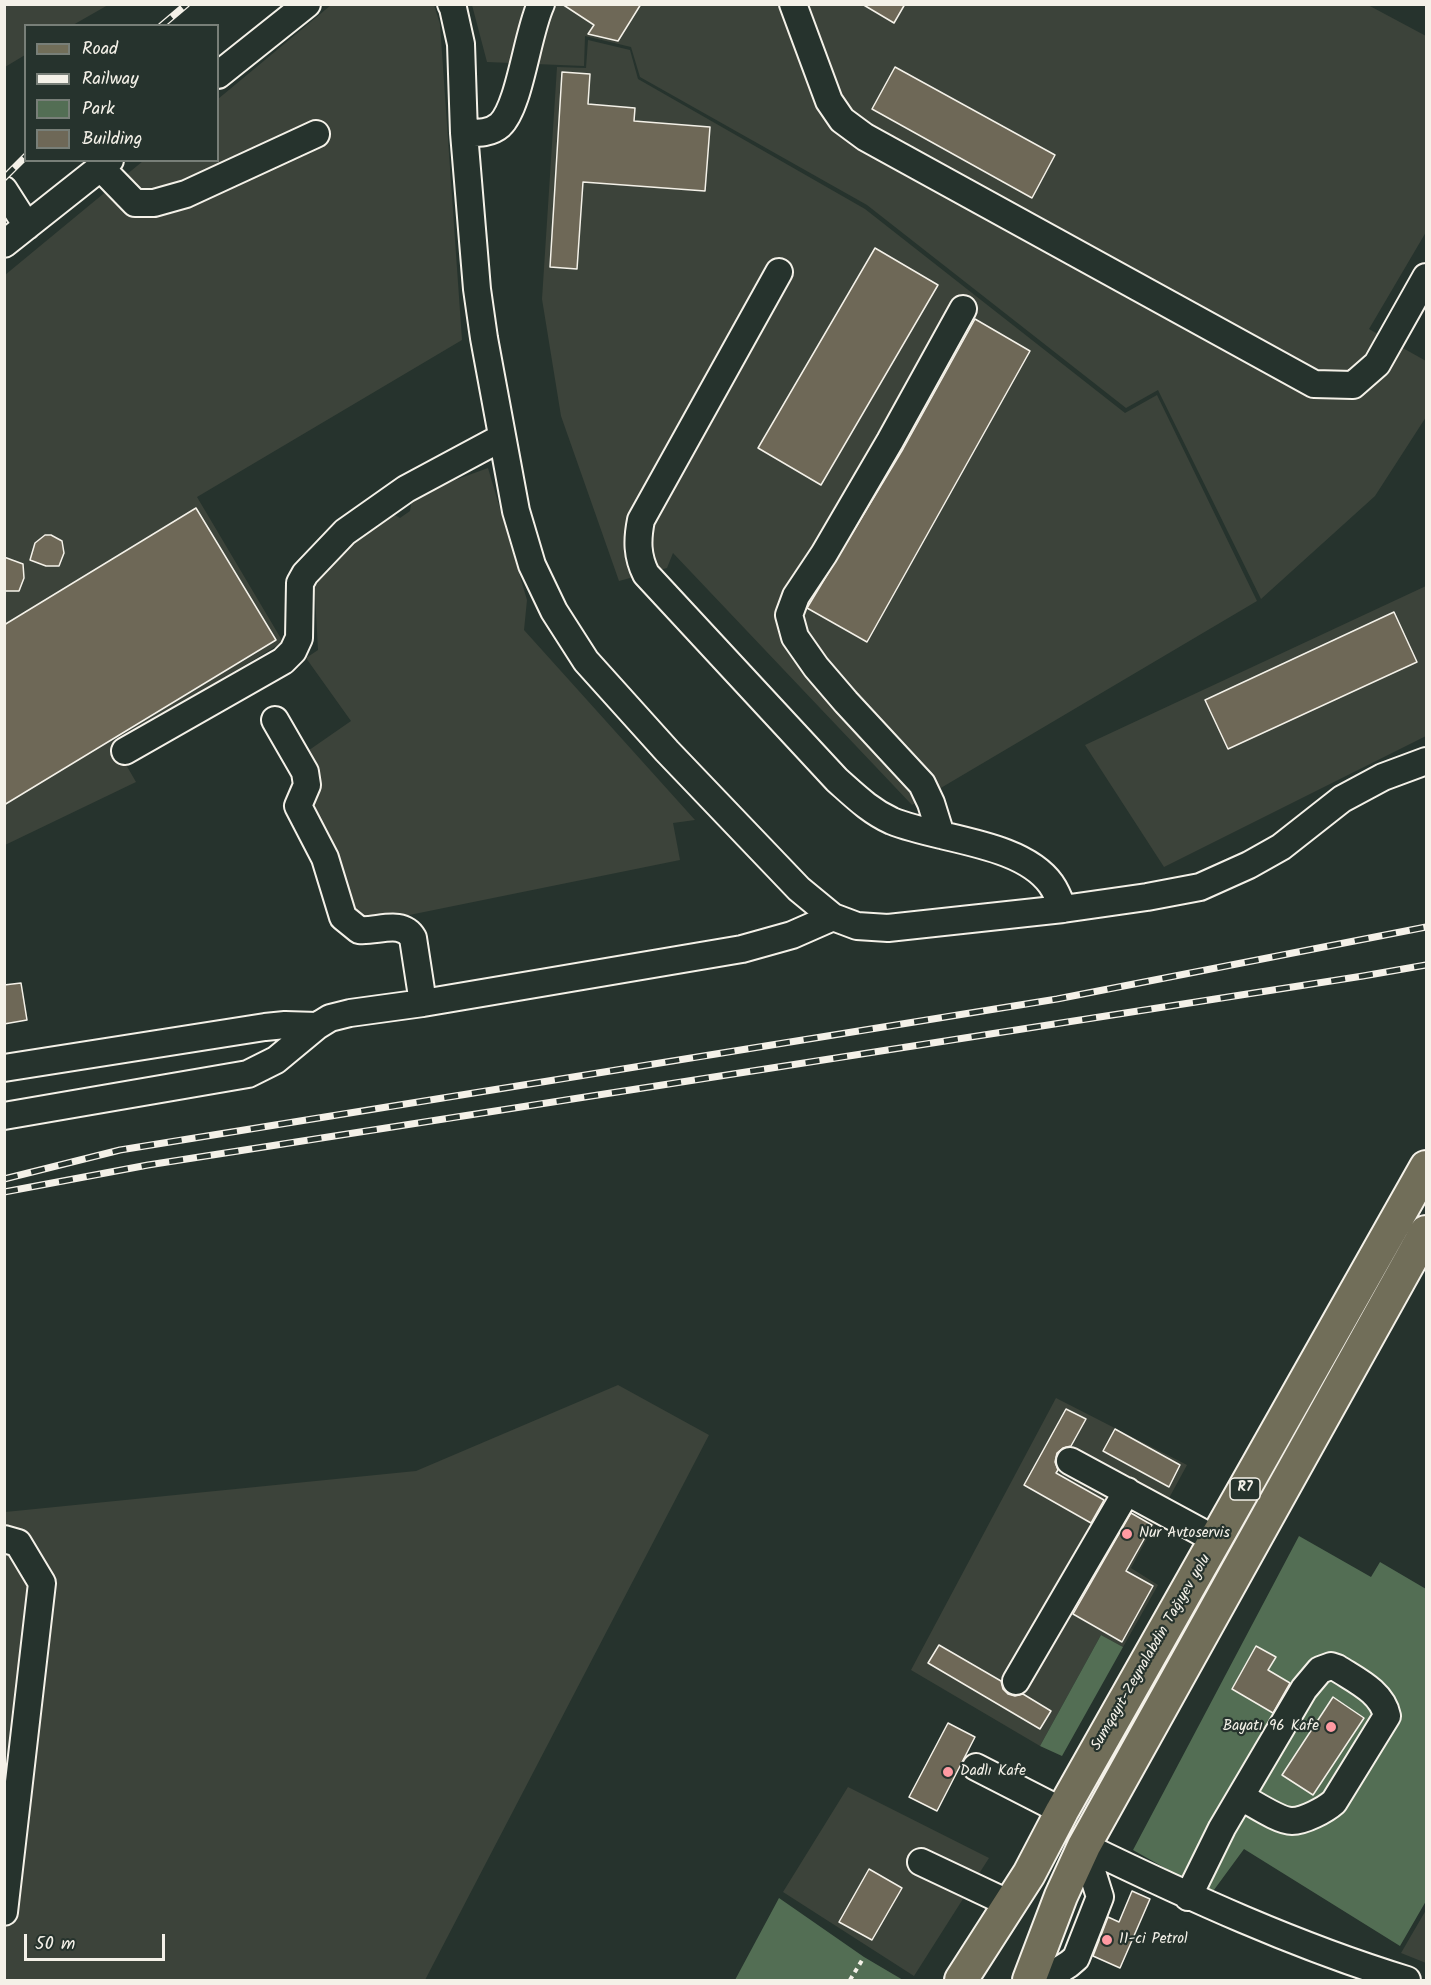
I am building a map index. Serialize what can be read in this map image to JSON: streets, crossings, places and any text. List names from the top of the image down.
{
  "streets": {
    "main road": ["R7", "Sumqayıt-Zeynalabdin Tağıyev yolu"]
  },
  "places": [
    "Nur Avtoservis",
    "Bayatı 96 Kafe",
    "Dadlı Kafe",
    "11-ci Petrol"
  ],
  "legend": [
    "Road",
    "Railway",
    "Park",
    "Building"
  ],
  "scale_bar": "50 m"
}
